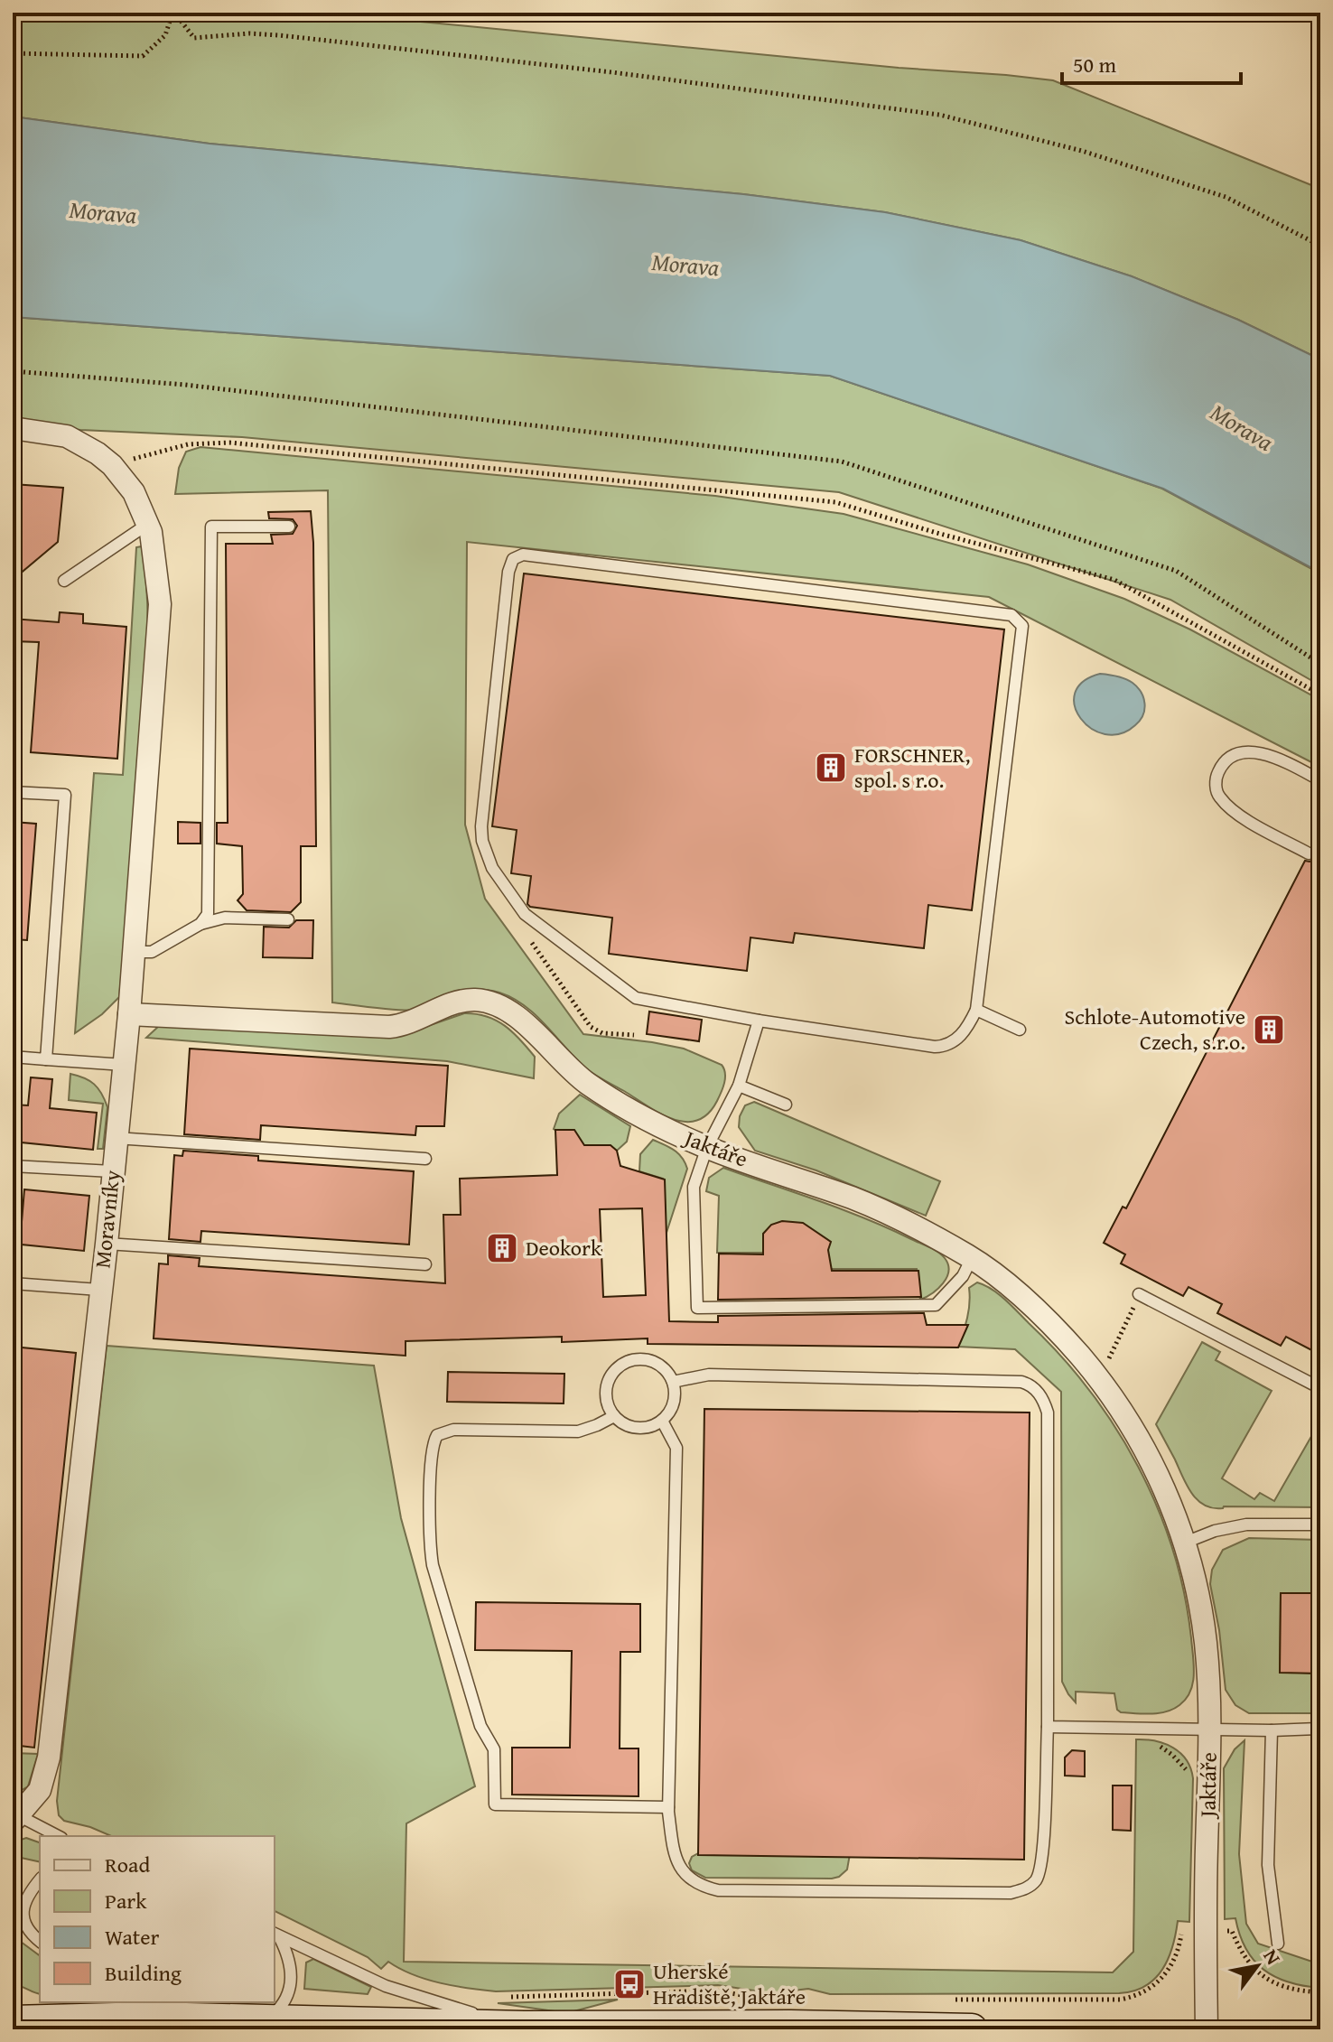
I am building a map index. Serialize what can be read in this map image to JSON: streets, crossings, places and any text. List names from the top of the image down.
{
  "streets": {
    "street": ["Jaktáře", "Moravníky"]
  },
  "crossings": [
    ["Jaktáře", "Moravníky"]
  ],
  "water": ["Morava"],
  "places": {
    "building": ["FORSCHNER, spol. s r.o.", "Schlote-Automotive Czech, s.r.o.", "Deokork"],
    "bus stop": ["Uherské Hradiště, Jaktáře"]
  },
  "legend": [
    "Road",
    "Park",
    "Water",
    "Building"
  ],
  "scale_bar": "50 m",
  "north": "top right"
}
